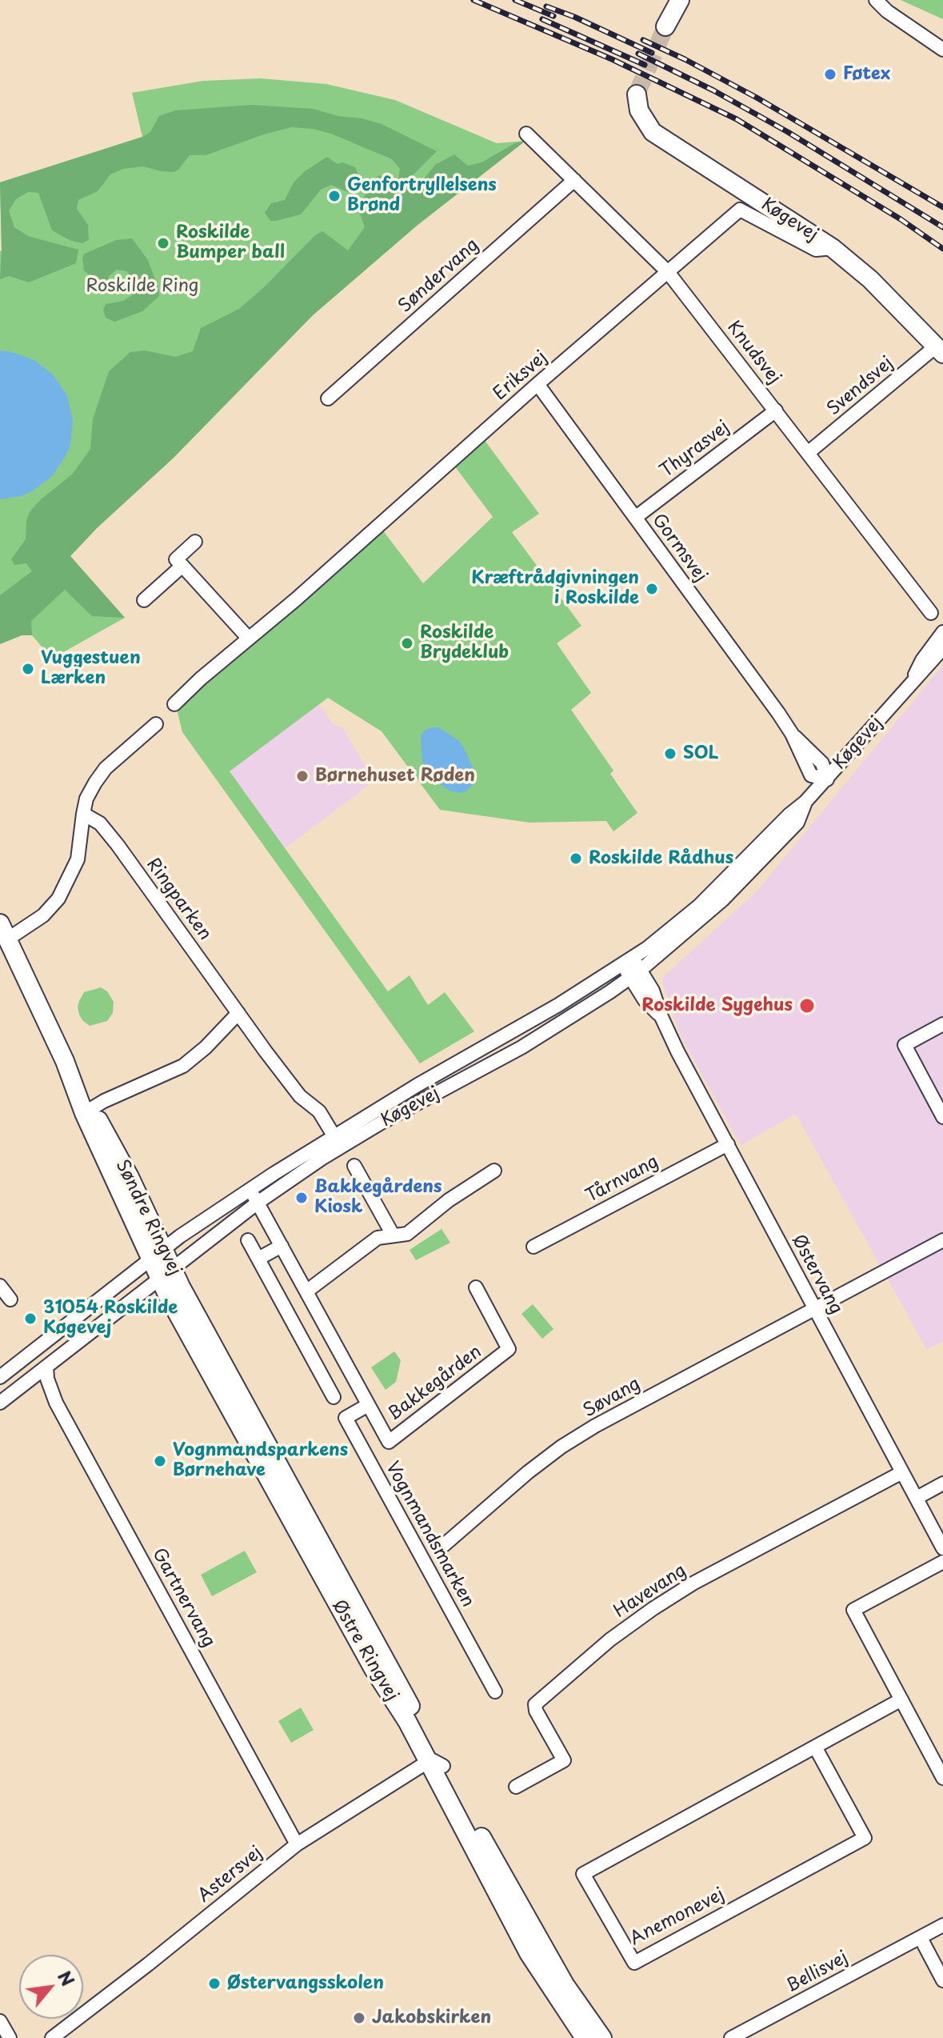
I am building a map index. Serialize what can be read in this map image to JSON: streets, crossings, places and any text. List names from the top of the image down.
{
  "streets": {
    "main road": ["Køgevej", "Søndre Ringvej", "Østre Ringvej"],
    "street": [
      "Søndervang",
      "Knudsvej",
      "Eriksvej",
      "Svendsvej",
      "Thyrasvej",
      "Gormsvej",
      "Ringparken",
      "Tårnvang",
      "Østervang",
      "Bakkegården",
      "Søvang",
      "Vognmandsmarken",
      "Havevang",
      "Gartnervang",
      "Astersvej",
      "Anemonevej",
      "Bellisvej"
    ]
  },
  "crossings": [
    ["Køgevej", "Eriksvej"],
    ["Køgevej", "Svendsvej"],
    ["Køgevej", "Gormsvej"],
    ["Køgevej", "Ringparken"],
    ["Køgevej", "Søndre Ringvej"],
    ["Køgevej", "Østervang"],
    ["Køgevej", "Vognmandsmarken"],
    ["Køgevej", "Gartnervang"],
    ["Køgevej", "Østre Ringvej"],
    ["Søndervang", "Knudsvej"],
    ["Knudsvej", "Eriksvej"],
    ["Knudsvej", "Svendsvej"],
    ["Knudsvej", "Thyrasvej"],
    ["Eriksvej", "Gormsvej"],
    ["Thyrasvej", "Gormsvej"],
    ["Tårnvang", "Østervang"],
    ["Søndre Ringvej", "Østre Ringvej"],
    ["Østervang", "Søvang"],
    ["Østervang", "Havevang"],
    ["Bakkegården", "Vognmandsmarken"],
    ["Gartnervang", "Astersvej"],
    ["Østre Ringvej", "Astersvej"]
  ],
  "parks": ["Roskilde Ring"],
  "places": [
    "Føtex",
    "Genfortryllelsens Brønd",
    "Roskilde Bumper ball",
    "Kræftrådgivningen i Roskilde",
    "Roskilde Brydeklub",
    "Vuggestuen Lærken",
    "SOL",
    "Børnehuset Røden",
    "Roskilde Rådhus",
    "Roskilde Sygehus",
    "Bakkegårdens Kiosk",
    "31054 Roskilde Køgevej",
    "Vognmandsparkens Børnehave",
    "Østervangsskolen",
    "Jakobskirken"
  ],
  "north": "top right"
}
